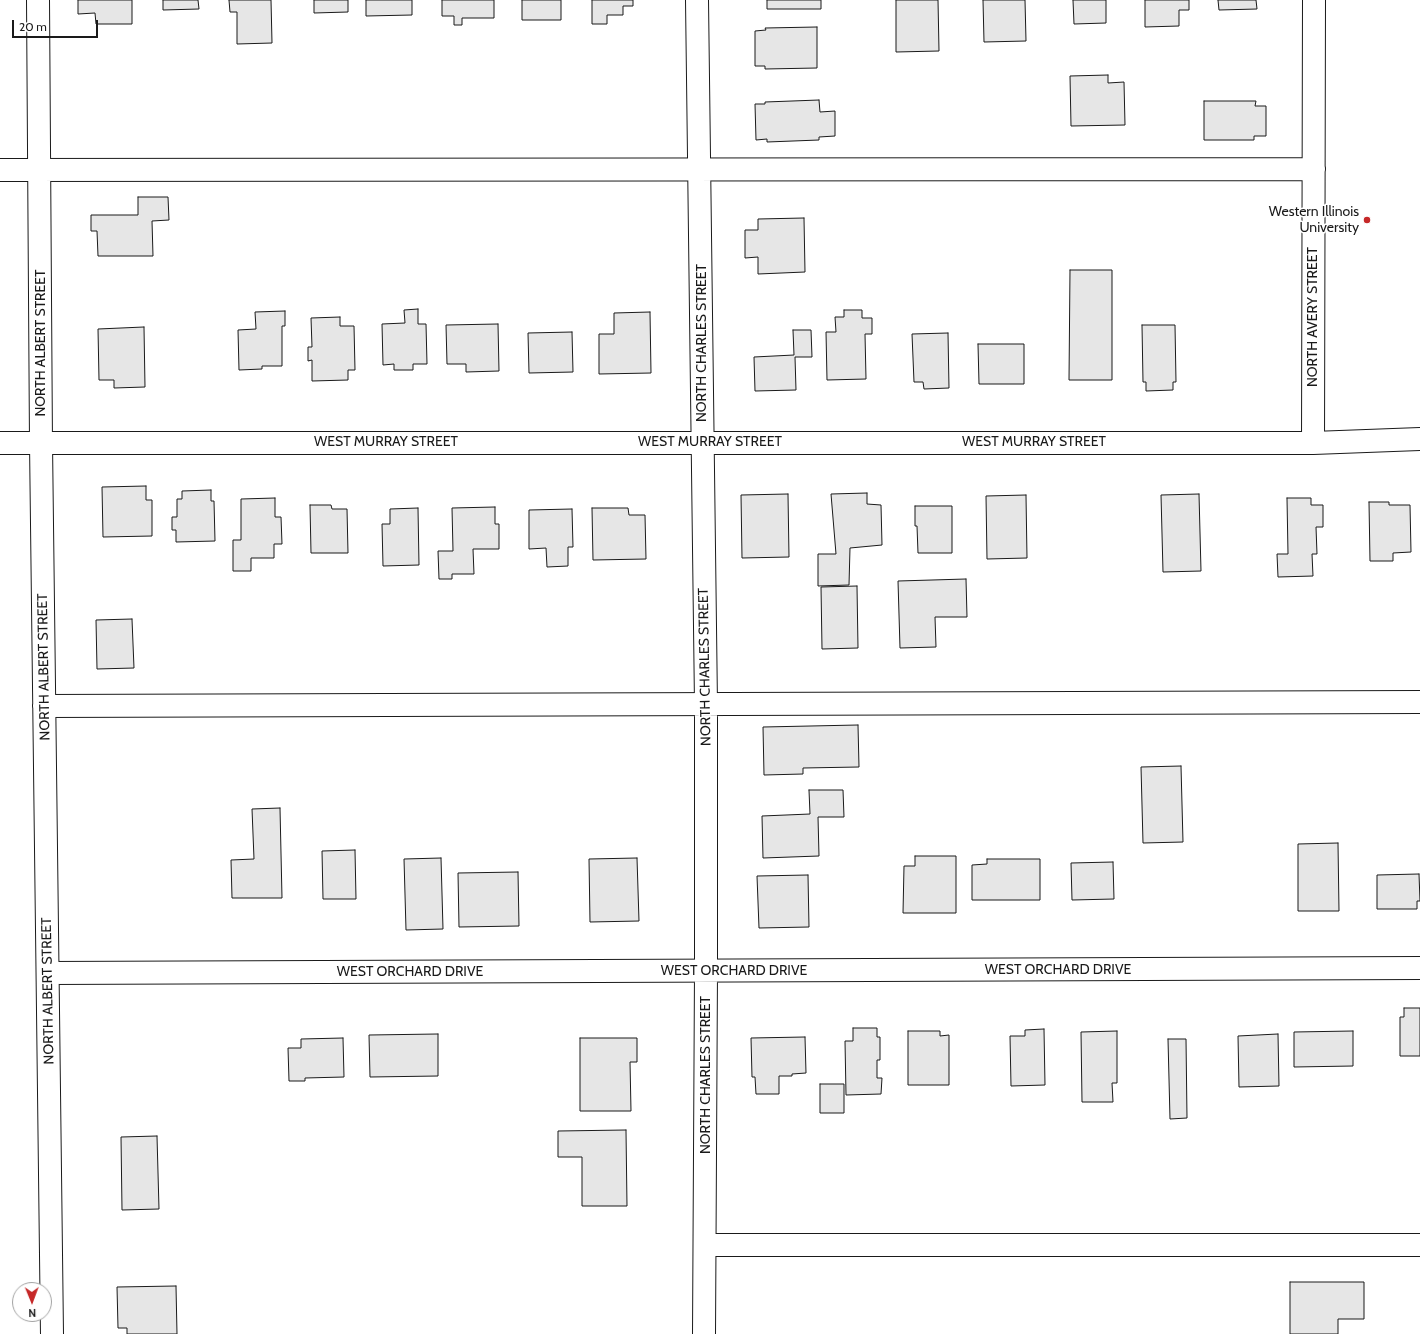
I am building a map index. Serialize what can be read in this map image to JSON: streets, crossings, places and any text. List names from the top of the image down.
{
  "streets": {
    "street": [
      "NORTH AVERY STREET",
      "NORTH ALBERT STREET",
      "NORTH CHARLES STREET",
      "WEST MURRAY STREET",
      "WEST ORCHARD DRIVE"
    ]
  },
  "crossings": [
    ["NORTH AVERY STREET", "WEST MURRAY STREET"],
    ["NORTH ALBERT STREET", "WEST MURRAY STREET"],
    ["NORTH ALBERT STREET", "WEST ORCHARD DRIVE"],
    ["NORTH CHARLES STREET", "WEST MURRAY STREET"],
    ["NORTH CHARLES STREET", "WEST ORCHARD DRIVE"]
  ],
  "places": ["Western Illinois University"],
  "scale_bar": "20 m",
  "north": "bottom"
}
